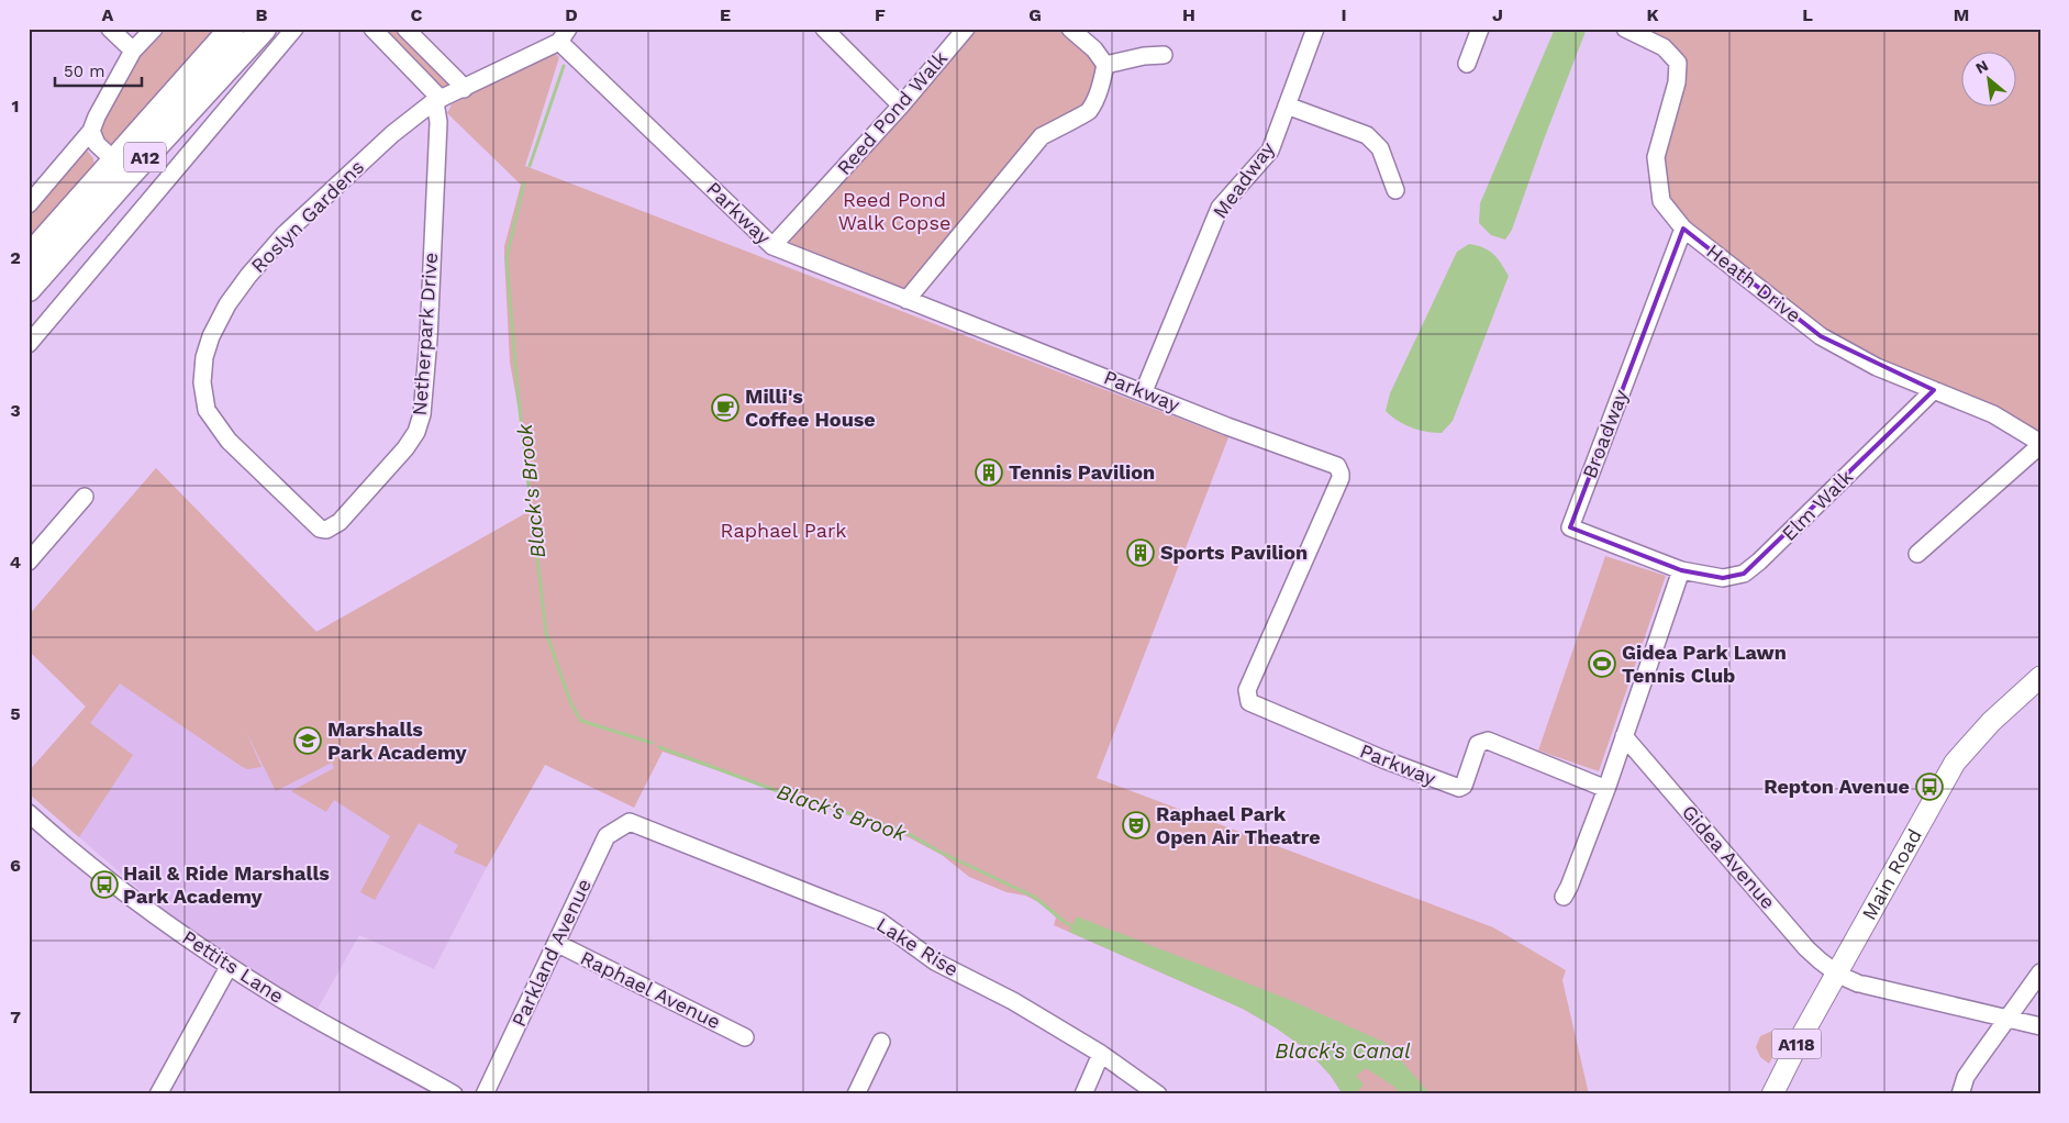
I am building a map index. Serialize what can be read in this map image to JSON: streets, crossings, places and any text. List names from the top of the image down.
{
  "streets": {
    "highway": ["A12"],
    "main road": ["Main Road", "A118"],
    "street": [
      "Reed Pond Walk",
      "Meadway",
      "Parkway",
      "Roslyn Gardens",
      "Heath Drive",
      "Netherpark Drive",
      "Broadway",
      "Elm Walk",
      "Gidea Avenue",
      "Lake Rise",
      "Parkland Avenue",
      "Pettits Lane",
      "Raphael Avenue"
    ]
  },
  "crossings": [
    ["Reed Pond Walk", "Parkway"],
    ["Meadway", "Parkway"],
    ["Parkway", "Roslyn Gardens"],
    ["Roslyn Gardens", "Netherpark Drive"],
    ["Heath Drive", "Broadway"],
    ["Heath Drive", "Elm Walk"],
    ["Broadway", "Elm Walk"],
    ["Gidea Avenue", "Main Road"],
    ["Lake Rise", "Parkland Avenue"],
    ["Parkland Avenue", "Raphael Avenue"]
  ],
  "water": ["Black's Brook", "Black's Canal"],
  "parks": ["Reed Pond Walk Copse", "Raphael Park"],
  "places": {
    "cafe": ["Milli's Coffee House"],
    "building": ["Tennis Pavilion", "Sports Pavilion"],
    "sports": ["Gidea Park Lawn Tennis Club"],
    "school or university": ["Marshalls Park Academy"],
    "bus stop": ["Repton Avenue", "Hail & Ride Marshalls Park Academy"],
    "theatre": ["Raphael Park Open Air Theatre"]
  },
  "scale_bar": "50 m",
  "north": "top left",
  "grid": {
    "columns": [
      "A",
      "B",
      "C",
      "D",
      "E",
      "F",
      "G",
      "H",
      "I",
      "J",
      "K",
      "L",
      "M"
    ],
    "rows": [
      "1",
      "2",
      "3",
      "4",
      "5",
      "6",
      "7"
    ]
  }
}
